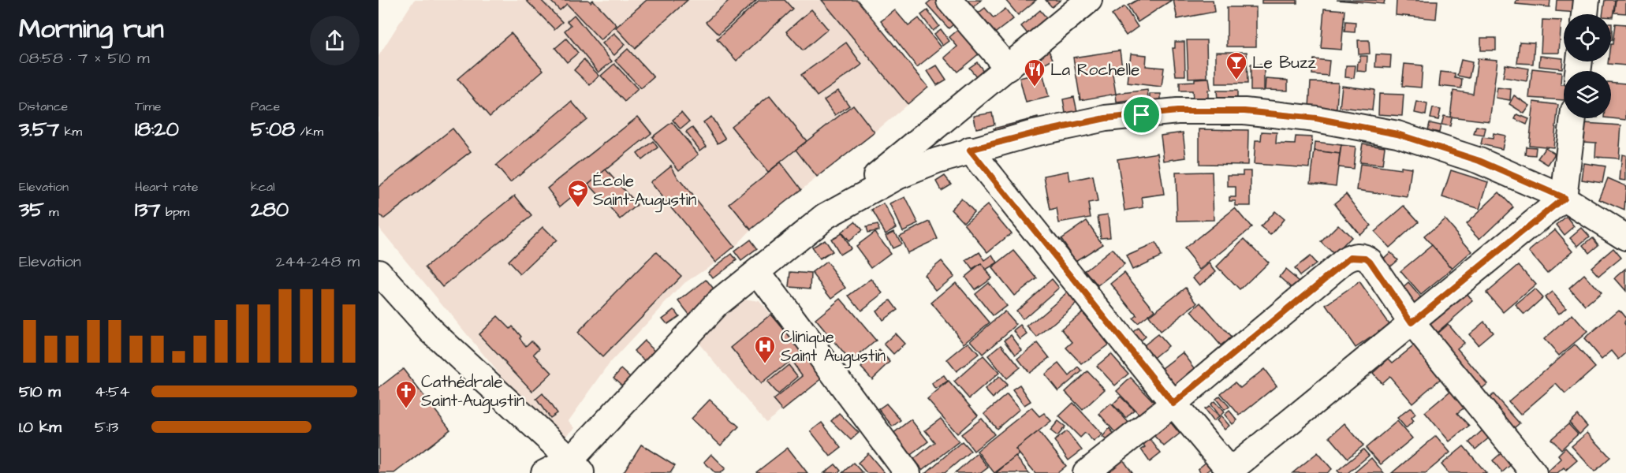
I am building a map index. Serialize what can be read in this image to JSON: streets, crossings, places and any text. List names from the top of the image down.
{
  "places": {
    "bar": ["Le Buzz"],
    "restaurant": ["La Rochelle"],
    "school or university": ["École Saint-Augustin"],
    "hospital": ["Clinique Saint Augustin"],
    "church": ["Cathédrale Saint-Augustin"]
  },
  "page": {
    "heading": ["Morning run", "08:58 · 7 × 510 m"],
    "stats": [
      ["Distance", "3.57 km"],
      ["Time", "18:20"],
      ["Pace", "5:08 /km"],
      ["Elevation", "35 m"],
      ["Heart rate", "137 bpm"],
      ["kcal", "280"]
    ],
    "chart": ["Elevation", "244–248 m"],
    "list": [
      {
        "name": "510 m",
        "note": "4:54"
      },
      {
        "name": "1.0 km",
        "note": "5:13"
      }
    ]
  }
}
